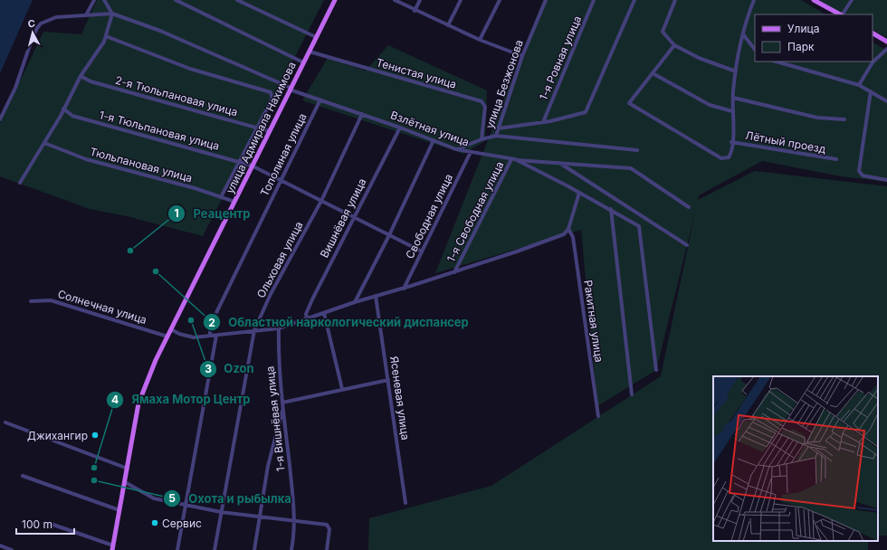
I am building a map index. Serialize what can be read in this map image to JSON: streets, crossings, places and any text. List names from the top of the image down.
{
  "streets": {
    "main road": ["улица Адмирала Нахимова"],
    "street": [
      "1-я Ровная улица",
      "Тенистая улица",
      "улица Безжонова",
      "2-я Тюльпановая улица",
      "Взлётная улица",
      "1-я Тюльпановая улица",
      "Лётный проезд",
      "Тополиная улица",
      "Тюльпановая улица",
      "1-я Свободная улица",
      "Свободная улица",
      "Вишнёвая улица",
      "Ольховая улица",
      "Солнечная улица",
      "Ракитная улица",
      "Ясеневая улица",
      "1-я Вишнёвая улица"
    ]
  },
  "crossings": [
    ["Тенистая улица", "улица Безжонова"],
    ["Тенистая улица", "улица Адмирала Нахимова"],
    ["улица Безжонова", "Взлётная улица"],
    ["2-я Тюльпановая улица", "улица Адмирала Нахимова"],
    ["улица Адмирала Нахимова", "Взлётная улица"],
    ["улица Адмирала Нахимова", "1-я Тюльпановая улица"],
    ["улица Адмирала Нахимова", "Тюльпановая улица"],
    ["улица Адмирала Нахимова", "Солнечная улица"],
    ["Взлётная улица", "Тополиная улица"],
    ["Взлётная улица", "1-я Свободная улица"],
    ["Взлётная улица", "Свободная улица"],
    ["Взлётная улица", "Вишнёвая улица"],
    ["Взлётная улица", "Ольховая улица"],
    ["1-я Тюльпановая улица", "Тополиная улица"],
    ["1-я Тюльпановая улица", "Свободная улица"],
    ["1-я Тюльпановая улица", "Вишнёвая улица"],
    ["1-я Тюльпановая улица", "Ольховая улица"]
  ],
  "places": [
    "Реацентр",
    "Областной наркологический диспансер",
    "Ozon",
    "Джихангир",
    "Ямаха Мотор Центр",
    "Охота и рыбылка",
    "Сервис"
  ],
  "legend": ["Улица", "Парк"],
  "scale_bar": "100 m",
  "north": "top"
}
